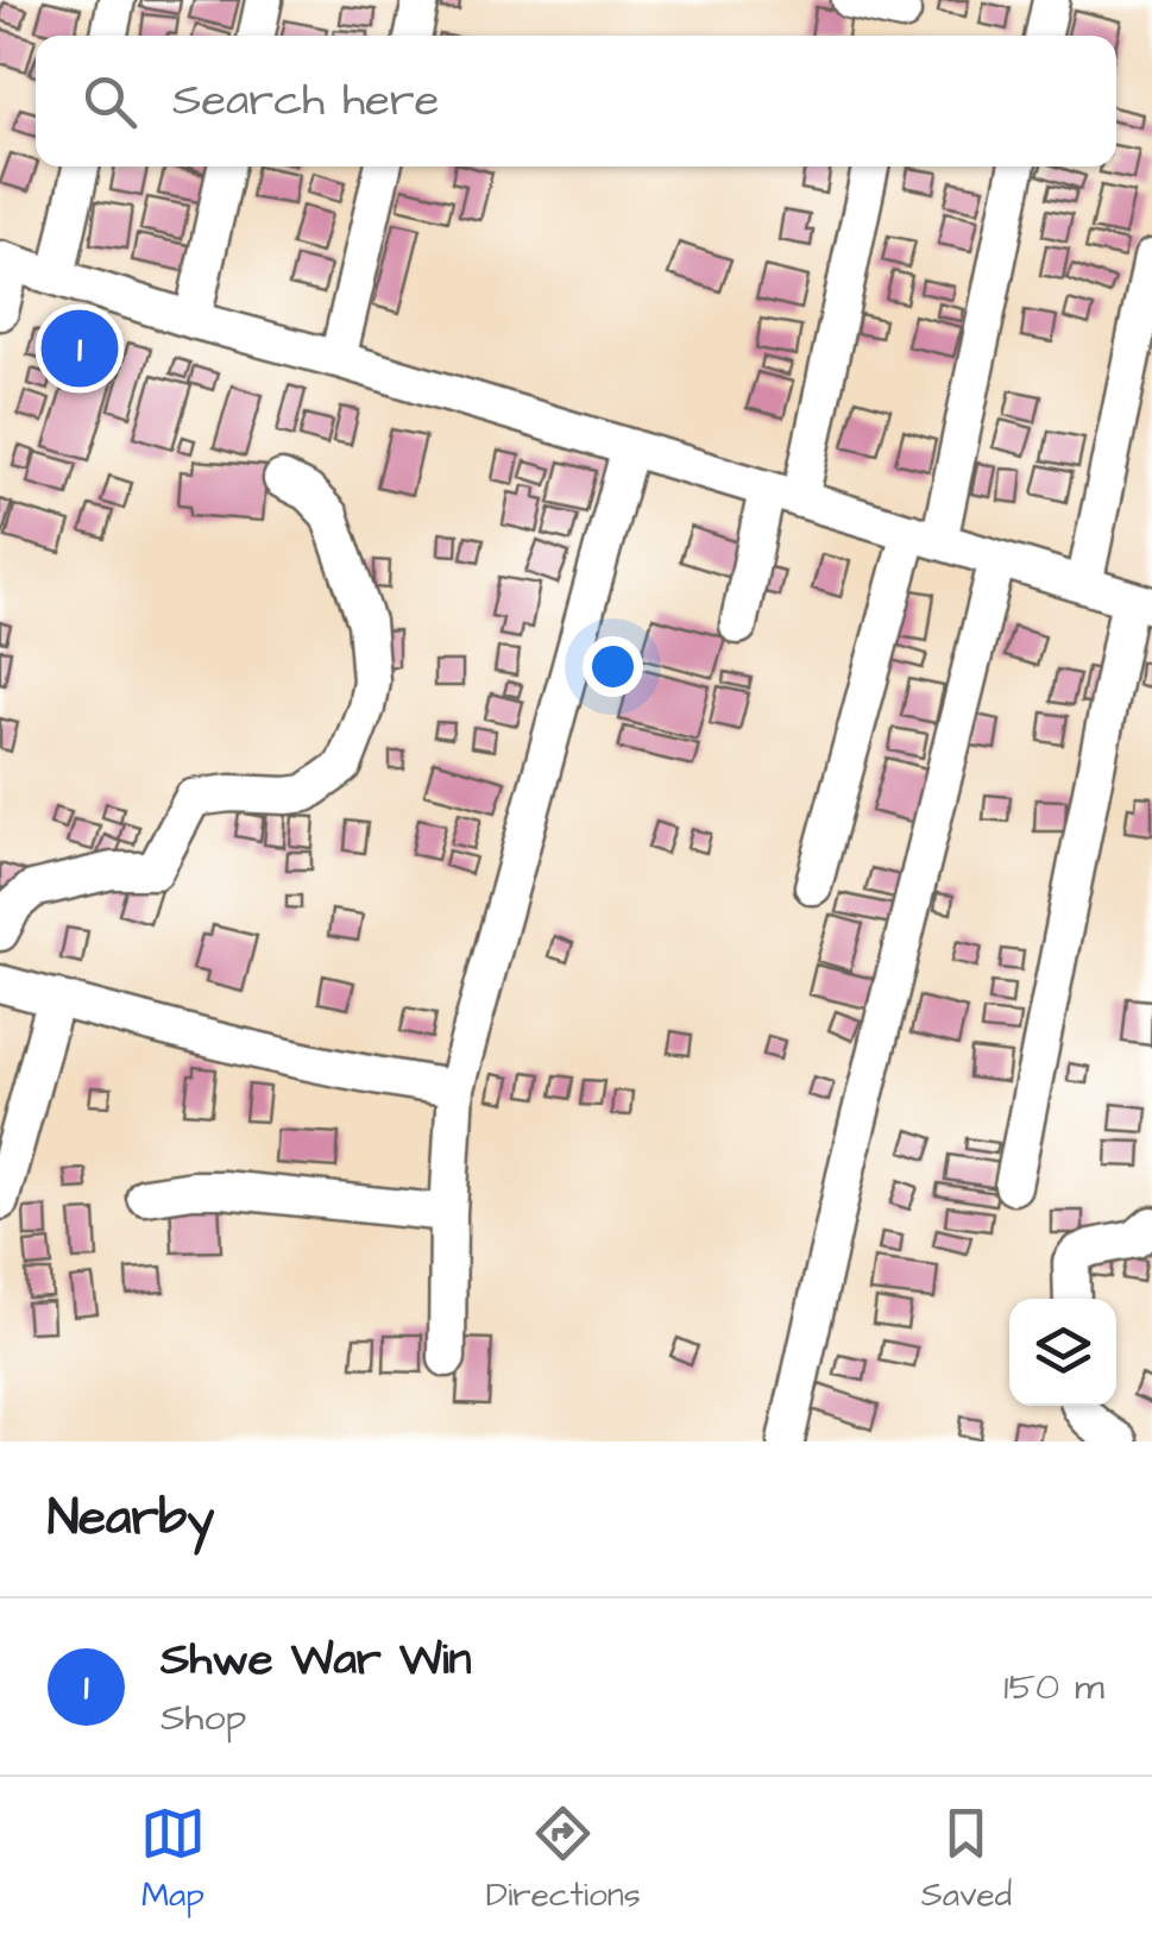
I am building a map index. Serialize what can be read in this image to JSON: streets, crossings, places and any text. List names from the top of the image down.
{
  "page": {
    "search": "Search here",
    "pins": "1",
    "heading": "Nearby",
    "list": [
      {
        "mark": "1",
        "name": "Shwe War Win",
        "note": "Shop",
        "value": "150 m"
      }
    ],
    "nav": ["Map", "Directions", "Saved"]
  }
}
